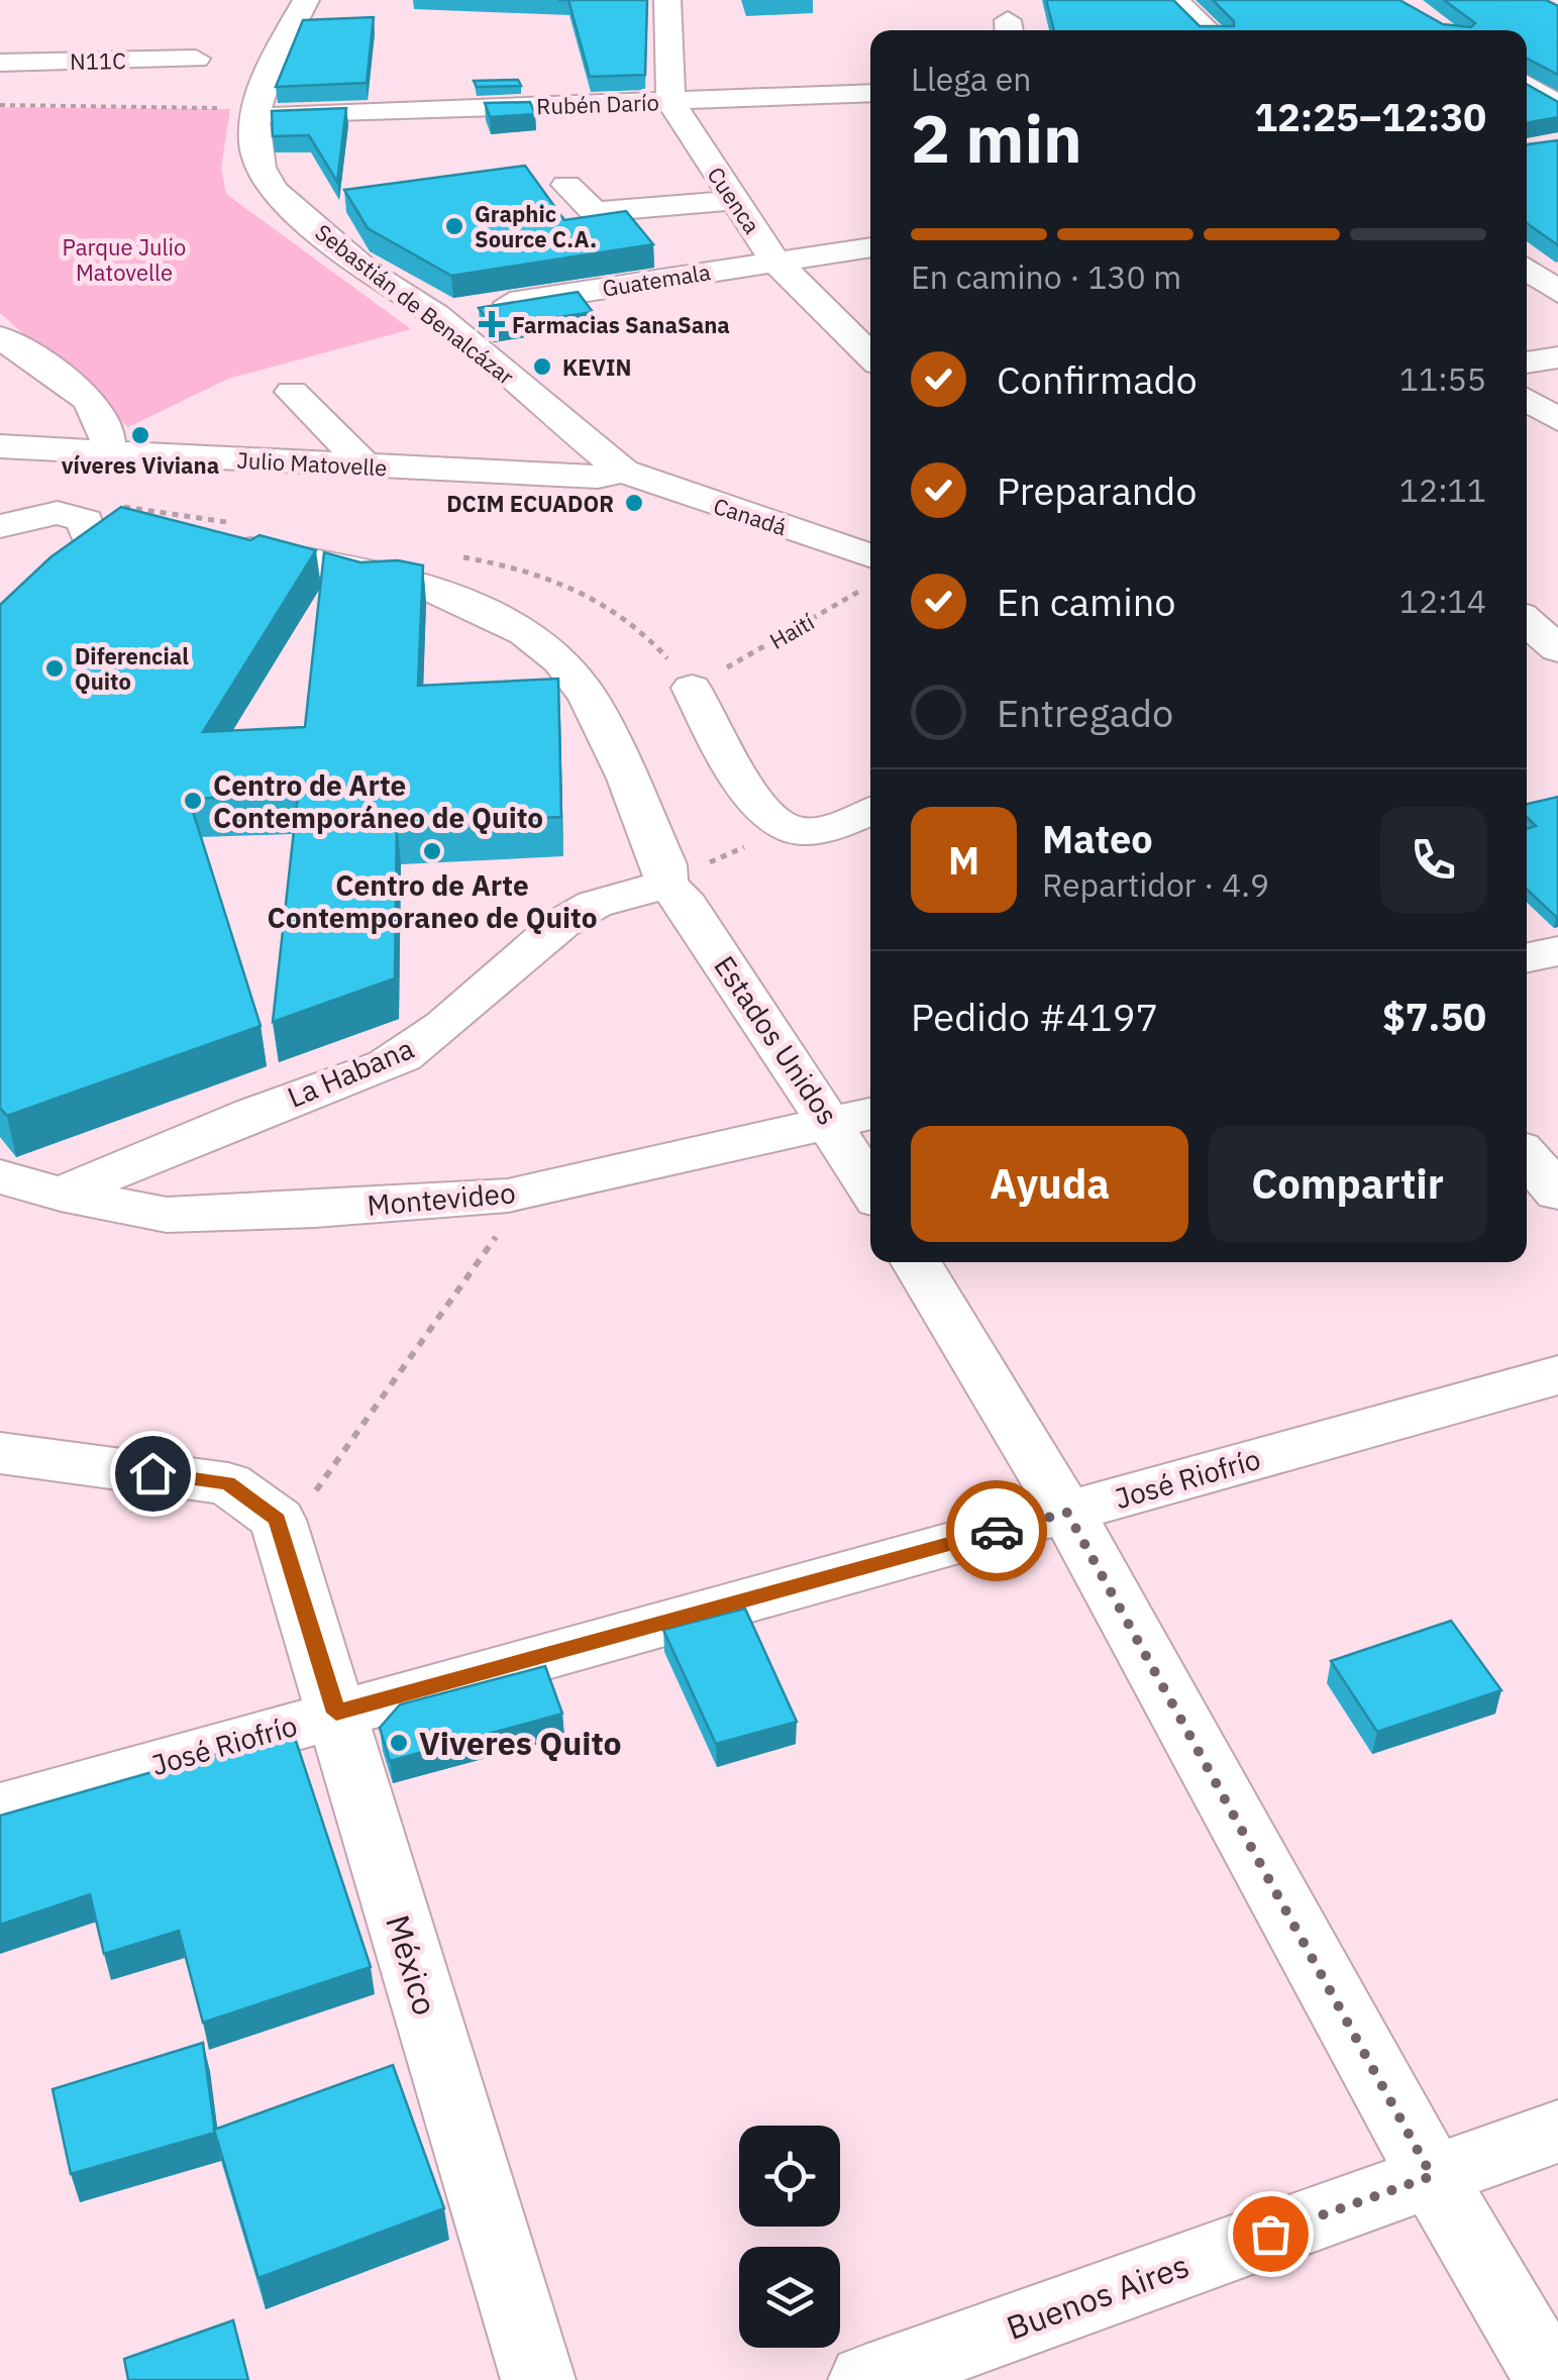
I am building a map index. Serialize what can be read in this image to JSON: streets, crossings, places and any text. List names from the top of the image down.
{
  "streets": {
    "street": [
      "N11C",
      "Rubén Darío",
      "Cuenca",
      "Guatemala",
      "Sebastián de Benalcázar",
      "Julio Matovelle",
      "Canadá",
      "Estados Unidos",
      "La Habana",
      "Montevideo",
      "José Riofrío",
      "México",
      "Buenos Aires"
    ],
    "path": ["Haití"]
  },
  "crossings": [
    ["Rubén Darío", "Cuenca"],
    ["Rubén Darío", "Sebastián de Benalcázar"],
    ["Cuenca", "Guatemala"],
    ["Guatemala", "Sebastián de Benalcázar"],
    ["Sebastián de Benalcázar", "Julio Matovelle"],
    ["Sebastián de Benalcázar", "Canadá"],
    ["Julio Matovelle", "Canadá"],
    ["Canadá", "Haití"],
    ["Estados Unidos", "La Habana"],
    ["Estados Unidos", "Montevideo"],
    ["La Habana", "Montevideo"],
    ["José Riofrío", "México"]
  ],
  "parks": ["Parque Julio Matovelle"],
  "places": {
    "other": [
      "Graphic Source C.A.",
      "KEVIN",
      "víveres Viviana",
      "DCIM ECUADOR",
      "Diferencial Quito",
      "Centro de Arte Contemporáneo de Quito",
      "Centro de Arte Contemporaneo de Quito",
      "Viveres Quito"
    ],
    "health": ["Farmacias SanaSana"]
  },
  "page": {
    "heading": ["2 min", "Llega en", "12:25–12:30"],
    "panel": [
      "Mateo",
      "Repartidor · 4.9",
      "Pedido #4197",
      "$7.50"
    ],
    "bar": "En camino · 130 m",
    "list": [
      ["Confirmado", "11:55"],
      ["Preparando", "12:11"],
      ["En camino", "12:14"],
      "Entregado"
    ],
    "round": "M",
    "buttons": ["Ayuda", "Compartir"]
  }
}
